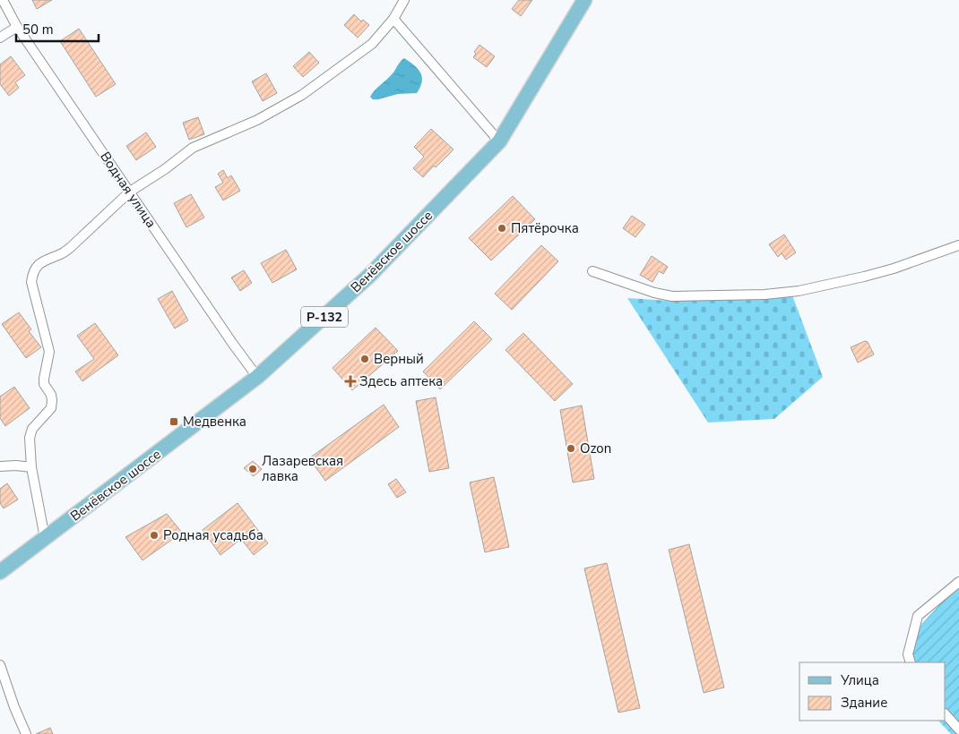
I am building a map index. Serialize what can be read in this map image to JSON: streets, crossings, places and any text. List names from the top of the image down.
{
  "streets": {
    "main road": ["Венёвское шоссе", "Р-132"],
    "street": ["Водная улица"]
  },
  "crossings": [
    ["Водная улица", "Венёвское шоссе"]
  ],
  "places": {
    "other": [
      "Пятёрочка",
      "Верный",
      "Ozon",
      "Лазаревская лавка",
      "Родная усадьба"
    ],
    "health": ["Здесь аптека"],
    "transit": ["Медвенка"]
  },
  "legend": ["Улица", "Здание"],
  "scale_bar": "50 m"
}
